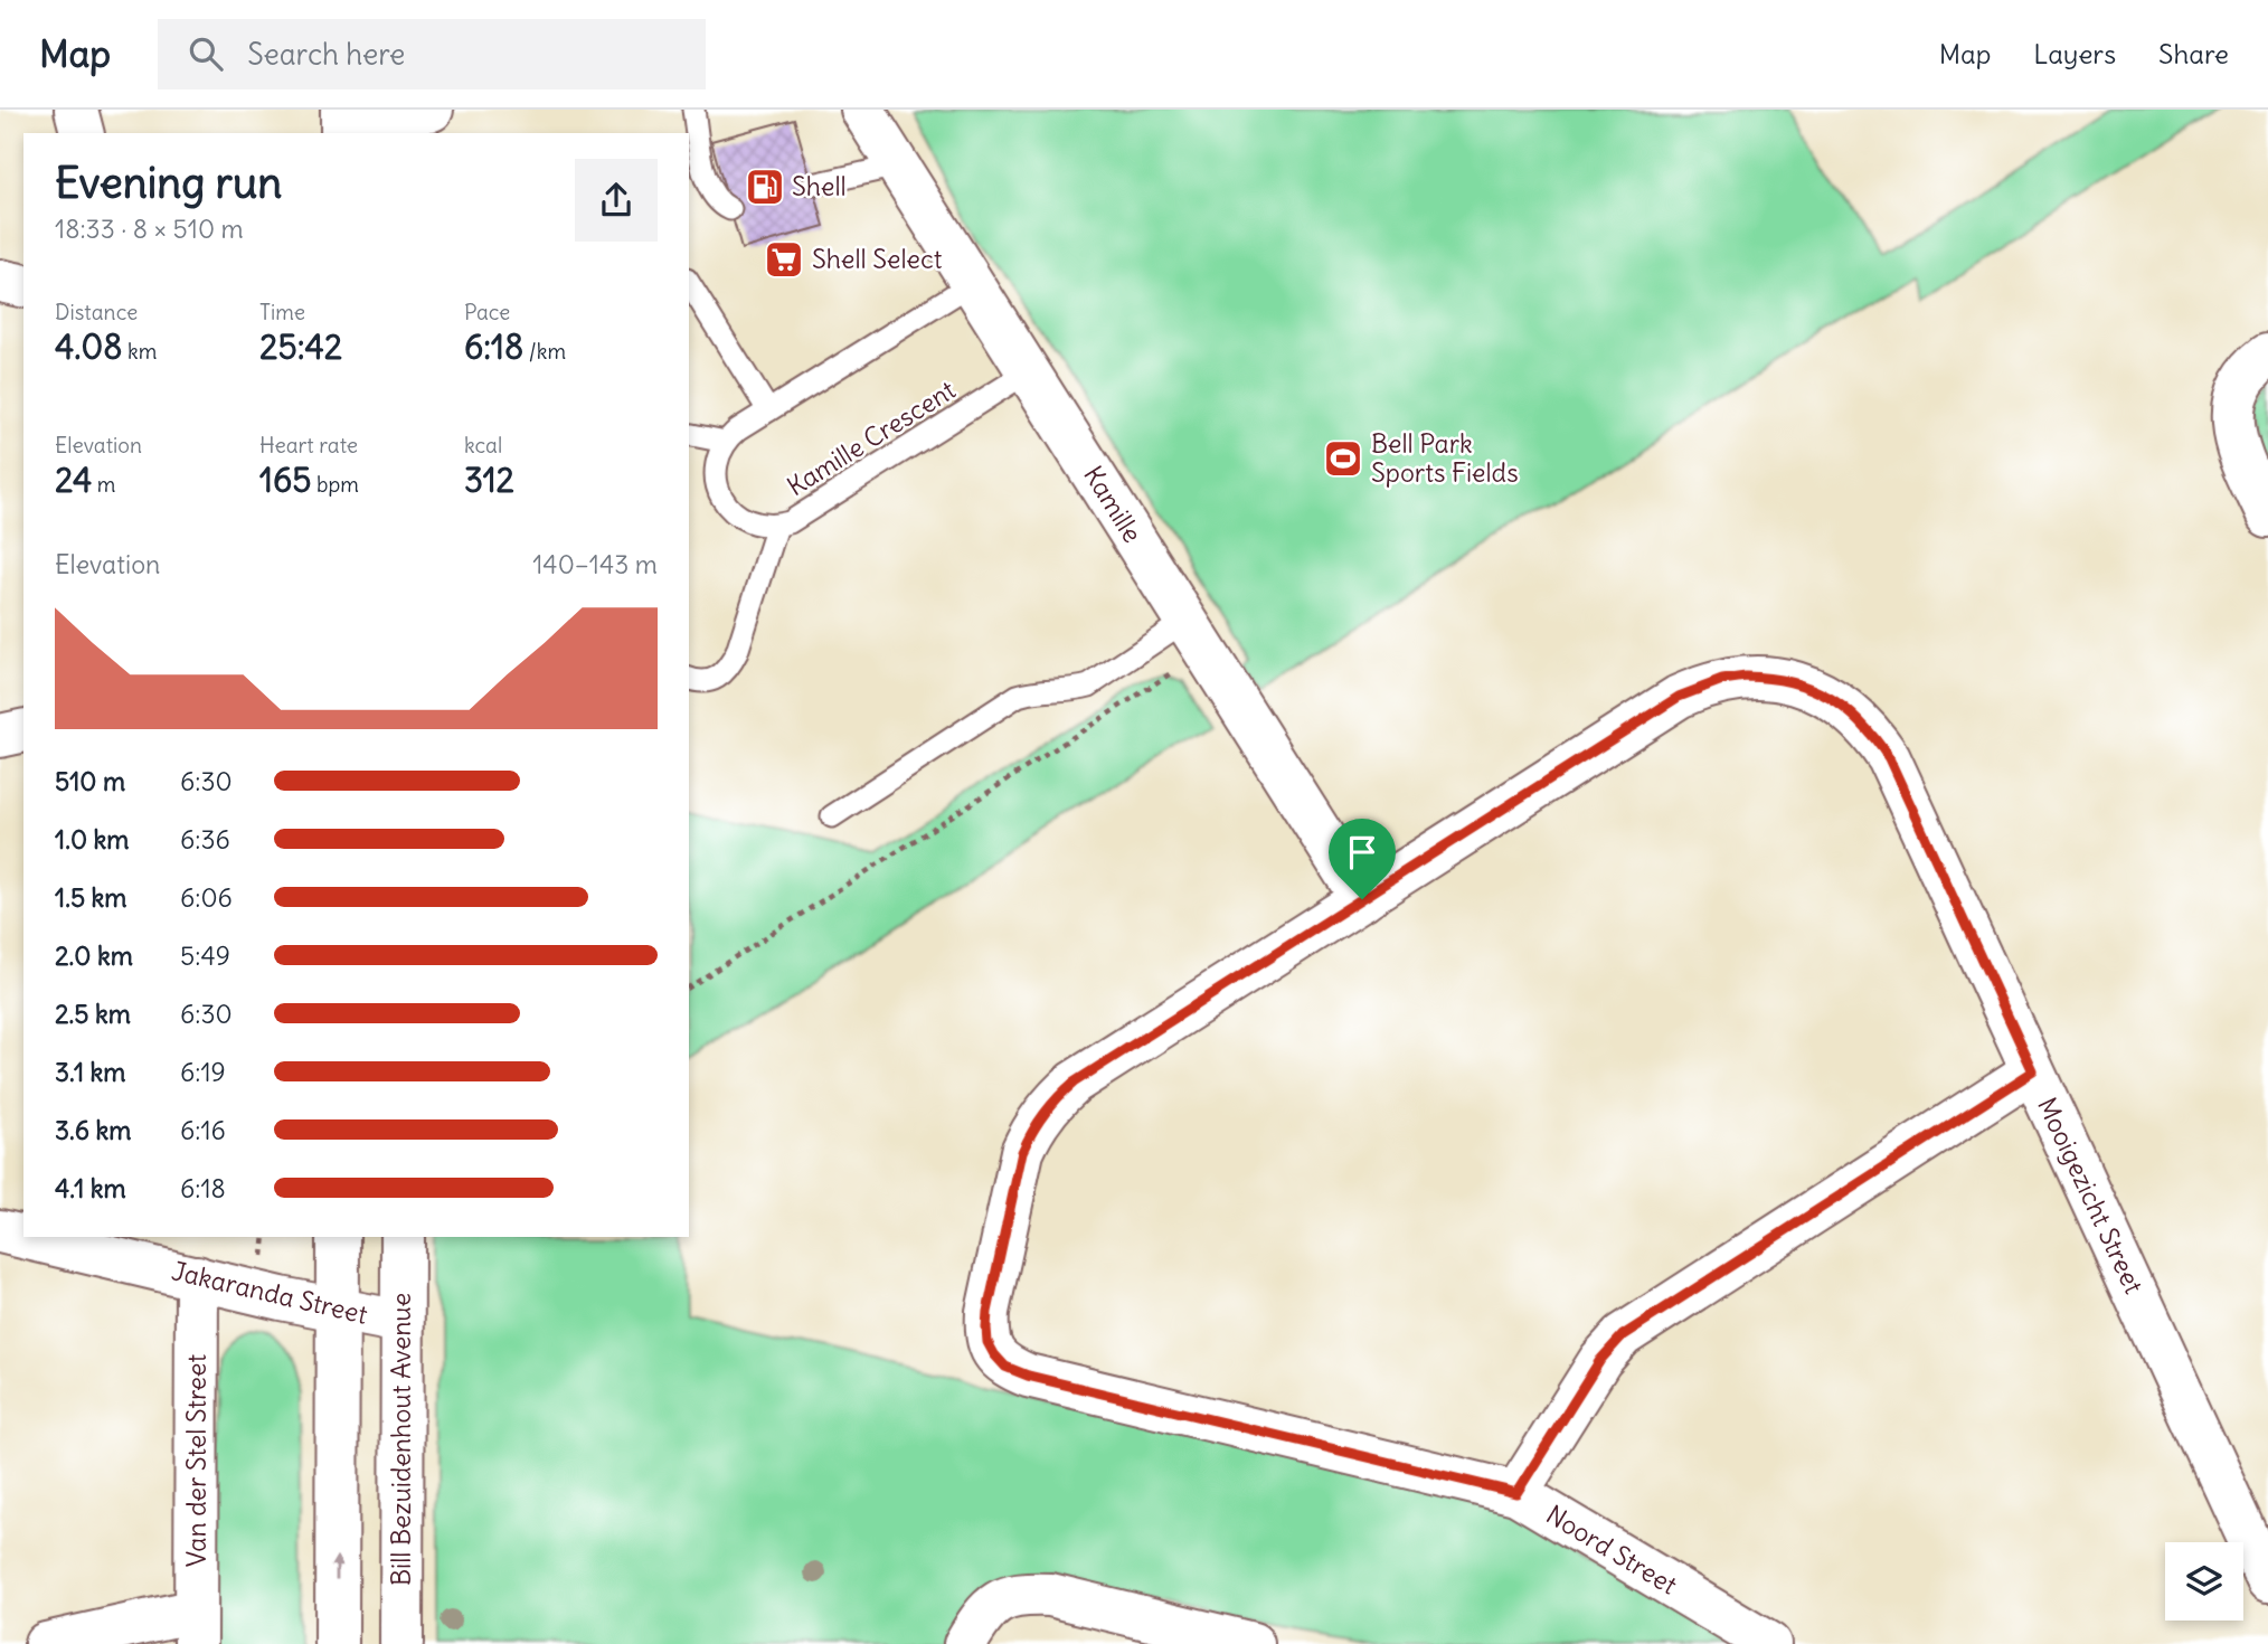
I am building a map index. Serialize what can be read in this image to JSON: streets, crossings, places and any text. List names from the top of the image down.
{
  "streets": {
    "street": [
      "Kamille",
      "Mooigezicht Street",
      "Jakaranda Street",
      "Bill Bezuidenhout Avenue",
      "Van der Stel Street",
      "Noord Street"
    ],
    "lane": ["Kamille Crescent"]
  },
  "crossings": [
    ["Kamille Crescent", "Kamille"],
    ["Kamille", "Mooigezicht Street"],
    ["Mooigezicht Street", "Noord Street"],
    ["Jakaranda Street", "Bill Bezuidenhout Avenue"],
    ["Jakaranda Street", "Van der Stel Street"]
  ],
  "places": {
    "fuel station": ["Shell"],
    "supermarket": ["Shell Select"],
    "sports": ["Bell Park Sports Fields"]
  },
  "page": {
    "header": "Map",
    "search": "Search here",
    "nav": ["Map", "Layers", "Share"],
    "heading": ["Evening run", "18:33 · 8 × 510 m"],
    "stats": [
      ["Distance", "4.08 km"],
      ["Time", "25:42"],
      ["Pace", "6:18 /km"],
      ["Elevation", "24 m"],
      ["Heart rate", "165 bpm"],
      ["kcal", "312"]
    ],
    "chart": ["Elevation", "140–143 m"],
    "list": [
      {
        "name": "510 m",
        "note": "6:30"
      },
      {
        "name": "1.0 km",
        "note": "6:36"
      },
      {
        "name": "1.5 km",
        "note": "6:06"
      },
      {
        "name": "2.0 km",
        "note": "5:49"
      },
      {
        "name": "2.5 km",
        "note": "6:30"
      },
      {
        "name": "3.1 km",
        "note": "6:19"
      },
      {
        "name": "3.6 km",
        "note": "6:16"
      },
      {
        "name": "4.1 km",
        "note": "6:18"
      }
    ]
  }
}
